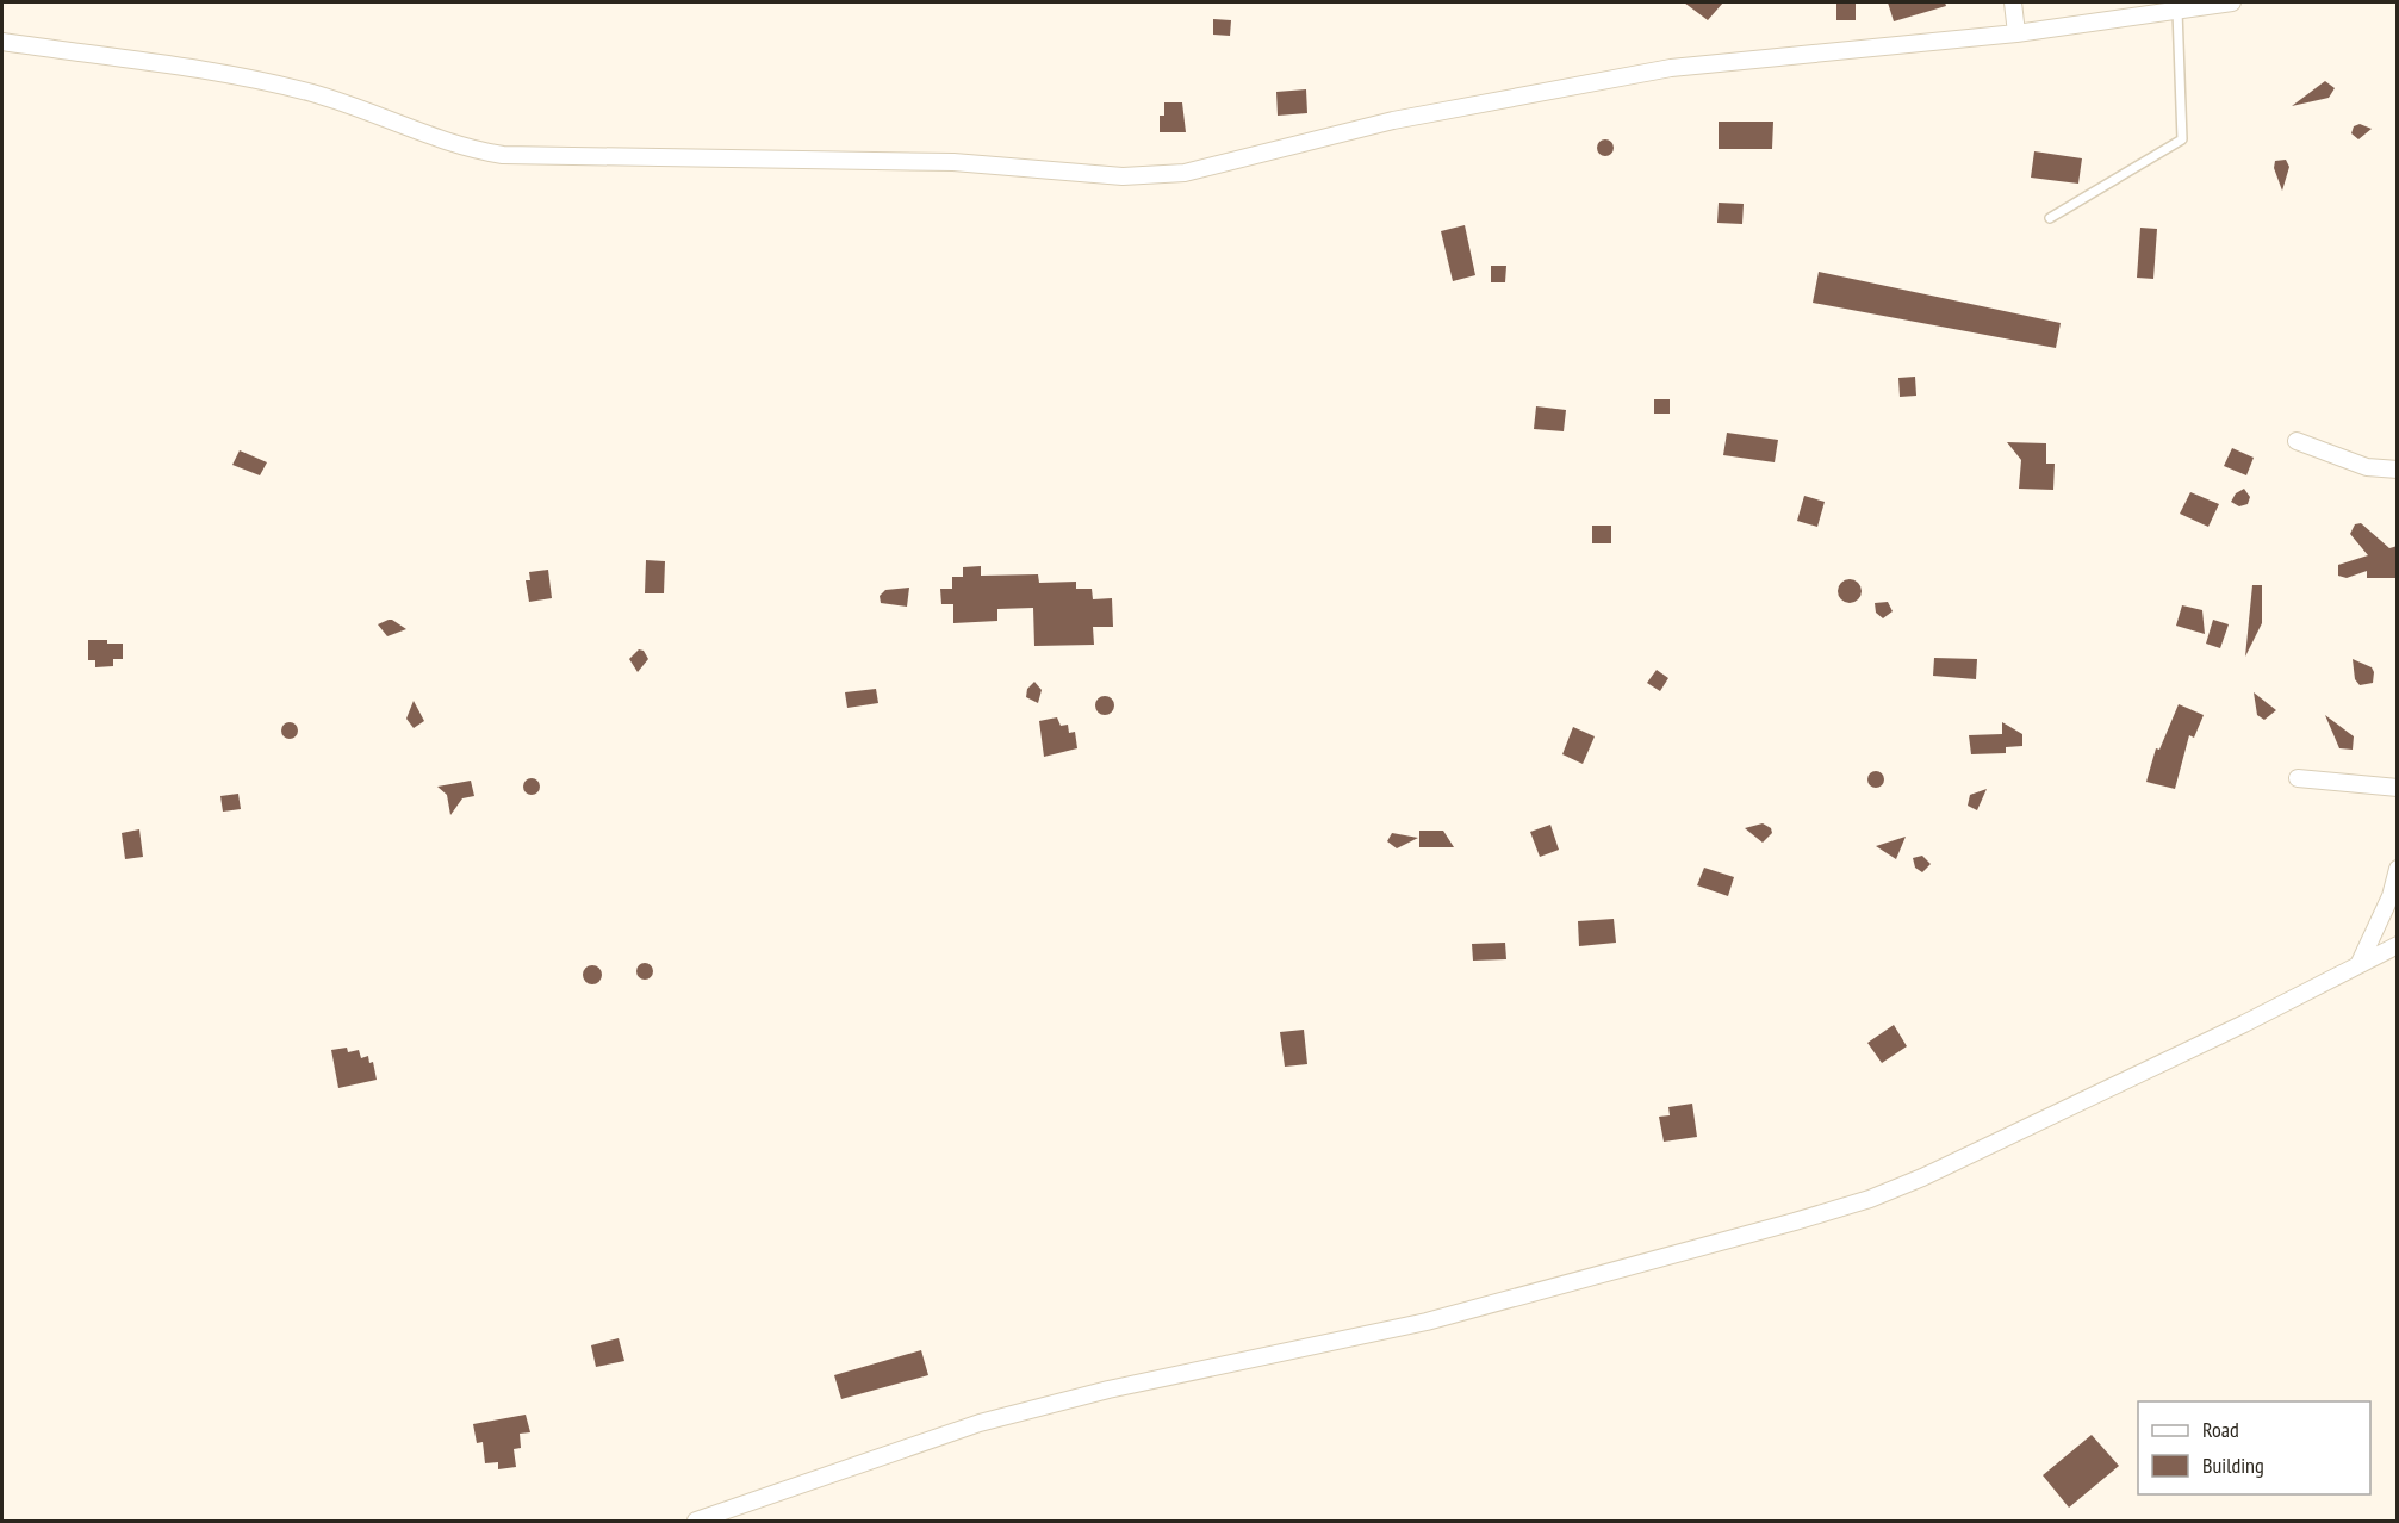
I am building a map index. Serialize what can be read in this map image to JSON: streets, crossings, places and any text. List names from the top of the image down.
{
  "legend": ["Road", "Building"]
}
